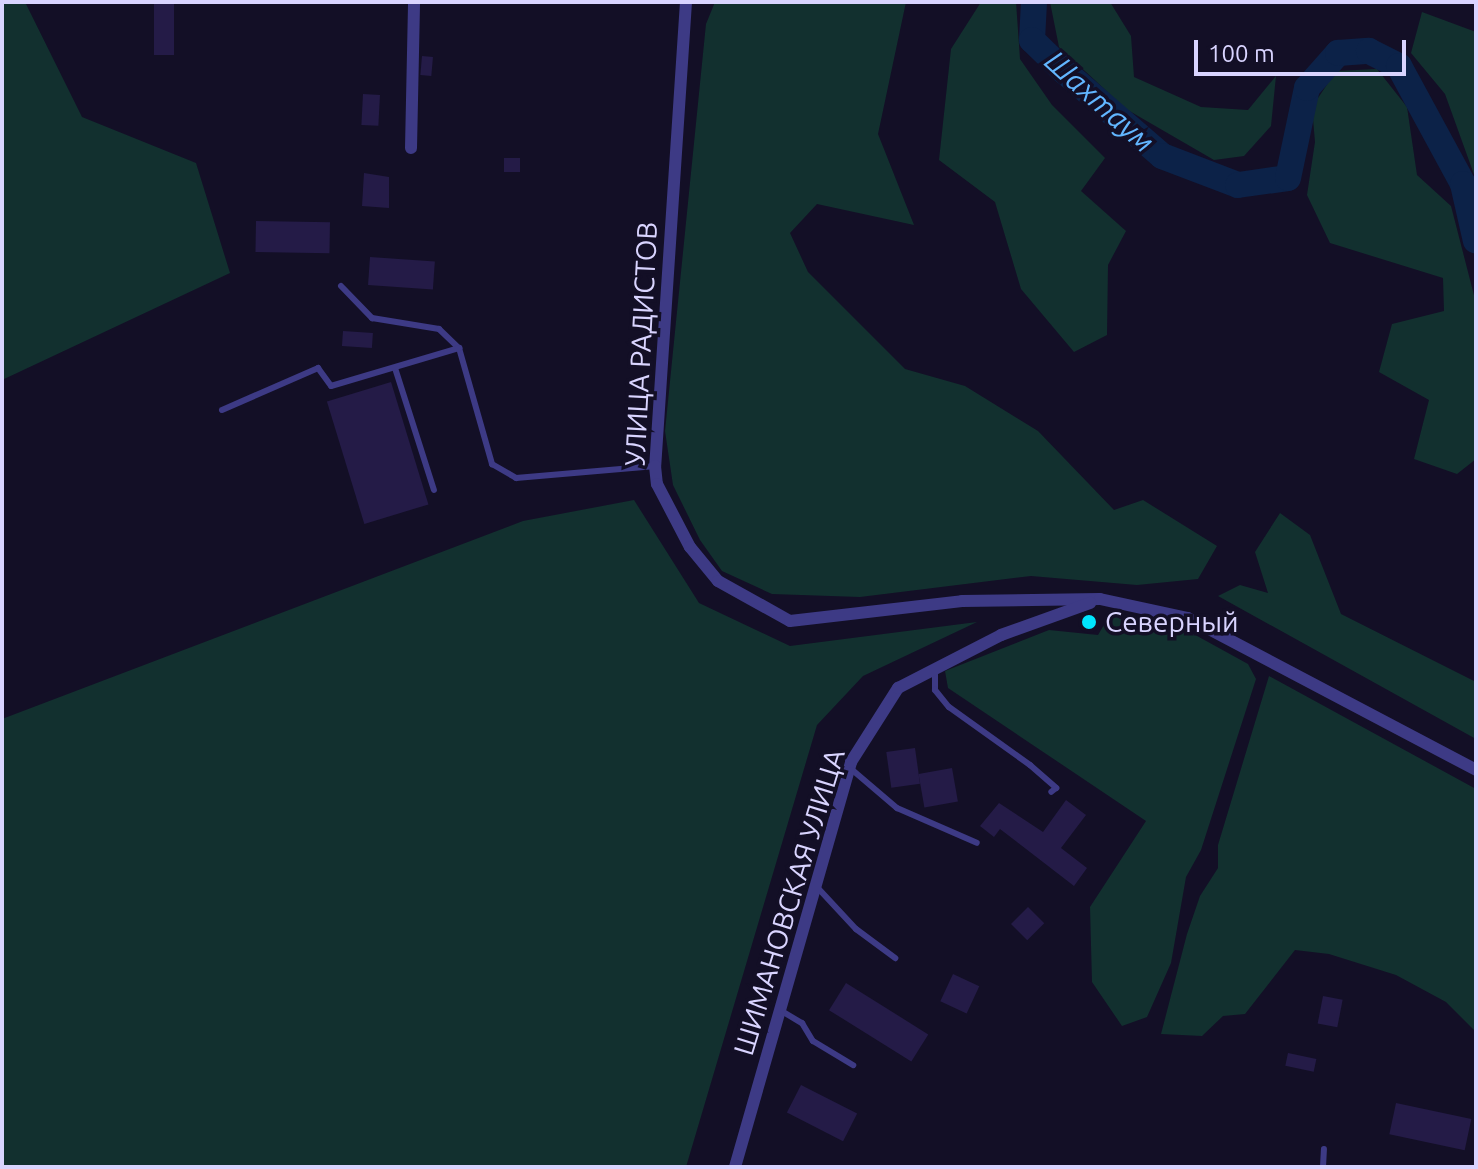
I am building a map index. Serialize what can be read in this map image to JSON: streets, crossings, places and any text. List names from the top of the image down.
{
  "streets": {
    "street": ["УЛИЦА РАДИСТОВ", "ШИМАНОВСКАЯ УЛИЦА"]
  },
  "crossings": [
    ["УЛИЦА РАДИСТОВ", "ШИМАНОВСКАЯ УЛИЦА"]
  ],
  "water": ["Шахтаум"],
  "places": ["Северный"],
  "scale_bar": "100 m"
}
